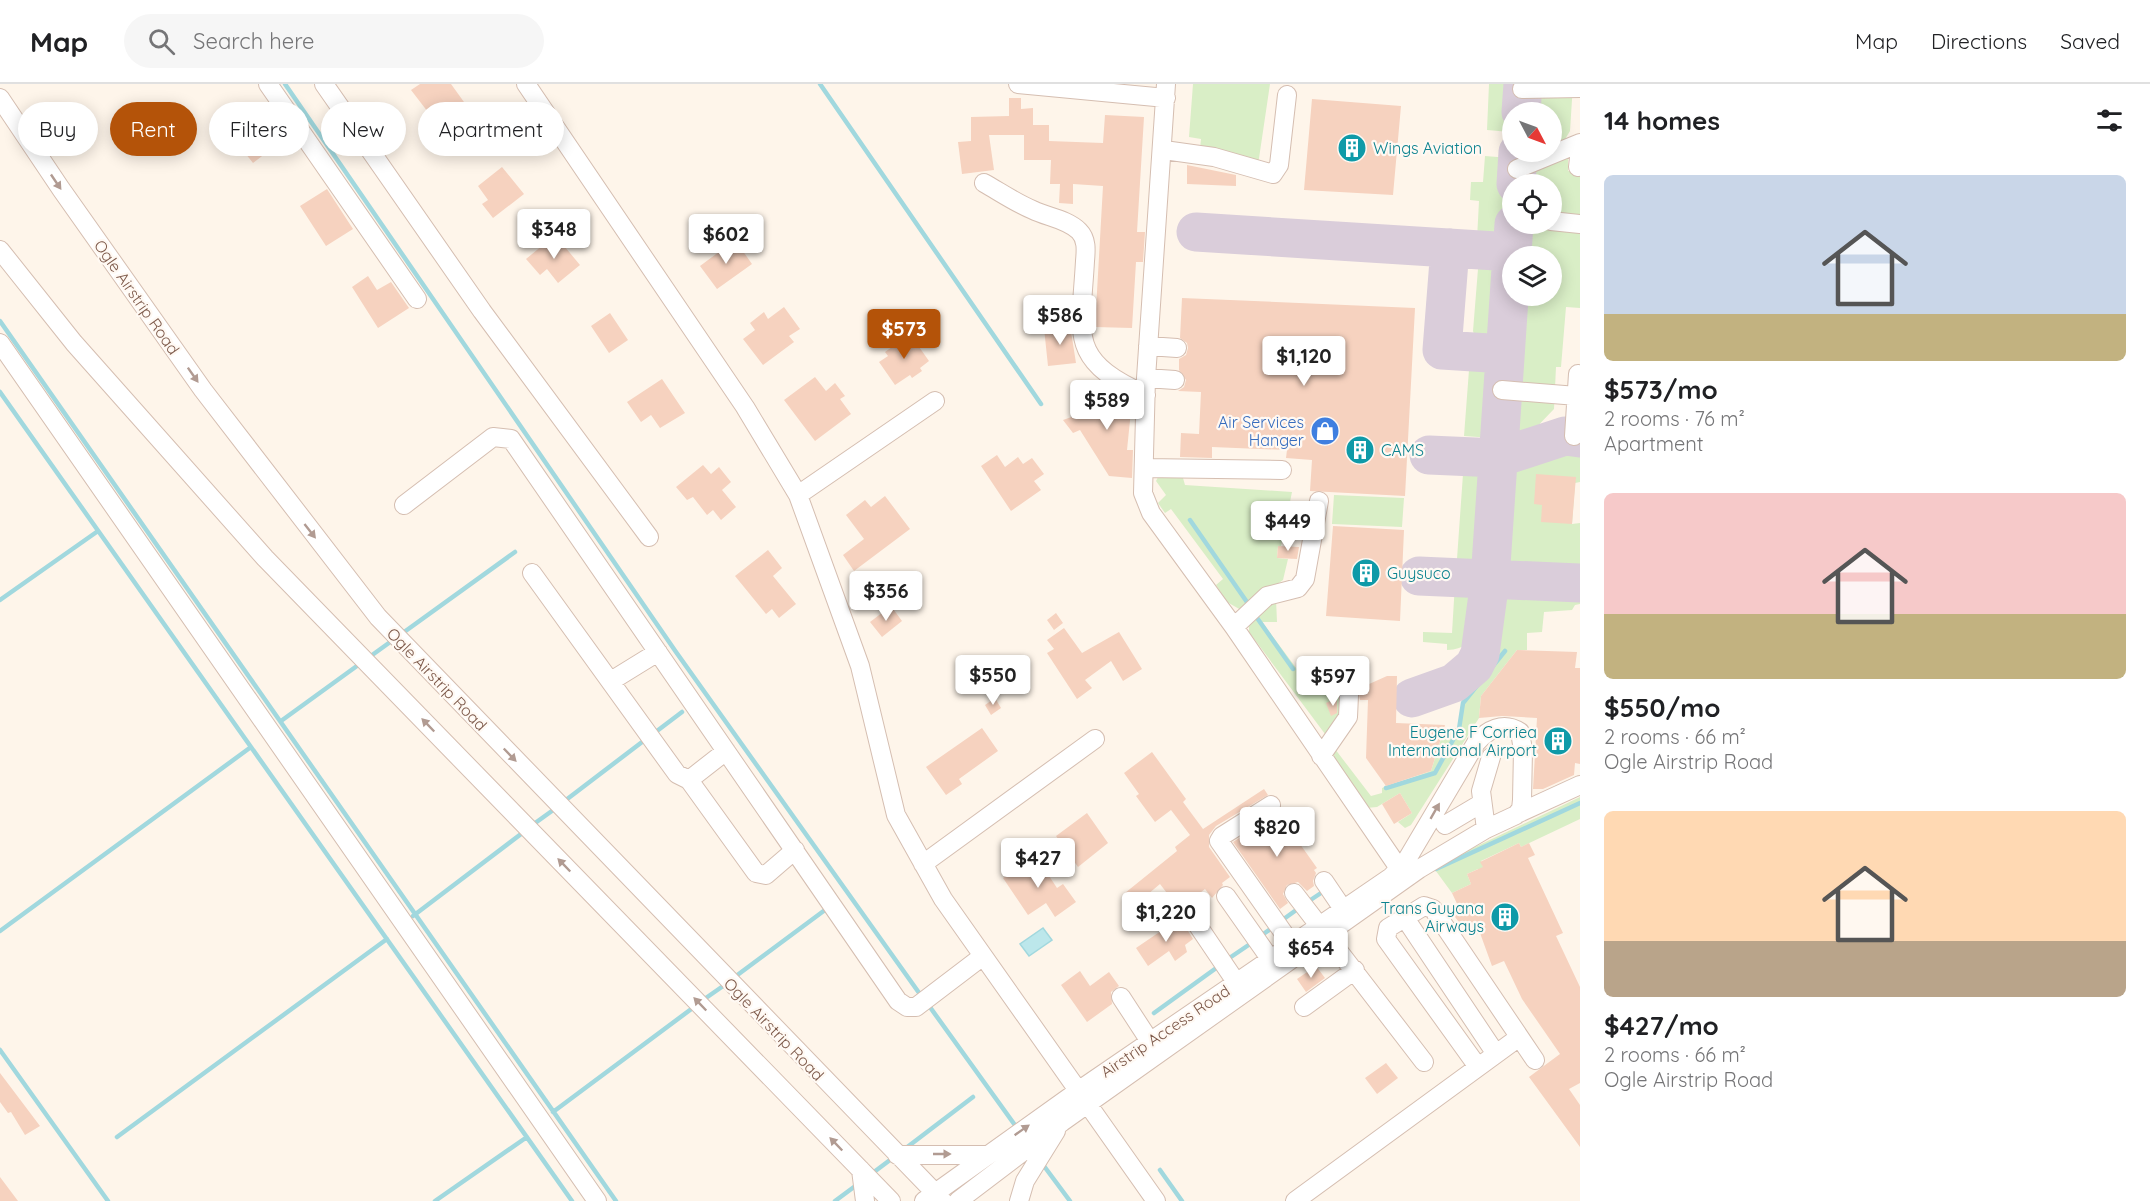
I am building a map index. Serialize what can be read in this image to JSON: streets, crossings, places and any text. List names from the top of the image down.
{
  "streets": {
    "street": ["Ogle Airstrip Road", "Airstrip Access Road"]
  },
  "crossings": [
    ["Ogle Airstrip Road", "Airstrip Access Road"]
  ],
  "places": {
    "building": [
      "Wings Aviation",
      "CAMS",
      "Guysuco",
      "Eugene F Corriea International Airport",
      "Trans Guyana Airways"
    ],
    "shop": ["Air Services Hanger"]
  },
  "north": "bottom right",
  "page": {
    "header": "Map",
    "search": "Search here",
    "nav": ["Map", "Directions", "Saved"],
    "heading": "14 homes",
    "chip": [
      "Buy",
      "Rent",
      "Filters",
      "New",
      "Apartment"
    ],
    "list": [
      {
        "name": "$573/mo",
        "note": "2 rooms · 76 m² · Apartment"
      },
      {
        "name": "$550/mo",
        "note": "2 rooms · 66 m² · Ogle Airstrip Road"
      },
      {
        "name": "$427/mo",
        "note": "2 rooms · 66 m² · Ogle Airstrip Road"
      }
    ],
    "price": [
      "$348",
      "$602",
      "$586",
      "$573",
      "$1,120",
      "$589",
      "$449",
      "$356",
      "$550",
      "$597",
      "$820",
      "$427",
      "$1,220",
      "$654"
    ]
  }
}
